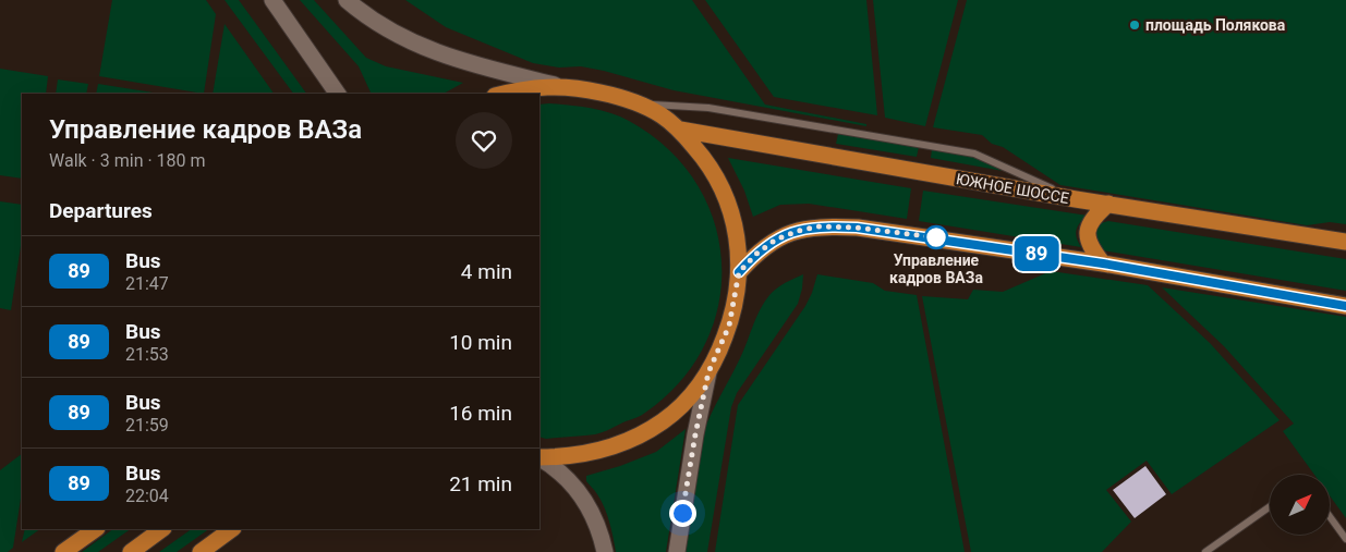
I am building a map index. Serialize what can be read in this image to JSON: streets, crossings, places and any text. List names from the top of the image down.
{
  "streets": {
    "main road": ["ЮЖНОЕ ШОССЕ"]
  },
  "places": ["площадь Полякова", "Управление кадров ВАЗа"],
  "lines": ["bus line 89"],
  "north": "top right",
  "page": {
    "on_map": "89",
    "heading": [
      ["Управление кадров ВАЗа", "Walk · 3 min · 180 m"],
      "Departures"
    ],
    "list": [
      {
        "mark": "89",
        "name": "Bus",
        "note": "21:47",
        "value": "4 min"
      },
      {
        "mark": "89",
        "name": "Bus",
        "note": "21:53",
        "value": "10 min"
      },
      {
        "mark": "89",
        "name": "Bus",
        "note": "21:59",
        "value": "16 min"
      },
      {
        "mark": "89",
        "name": "Bus",
        "note": "22:04",
        "value": "21 min"
      }
    ]
  }
}
